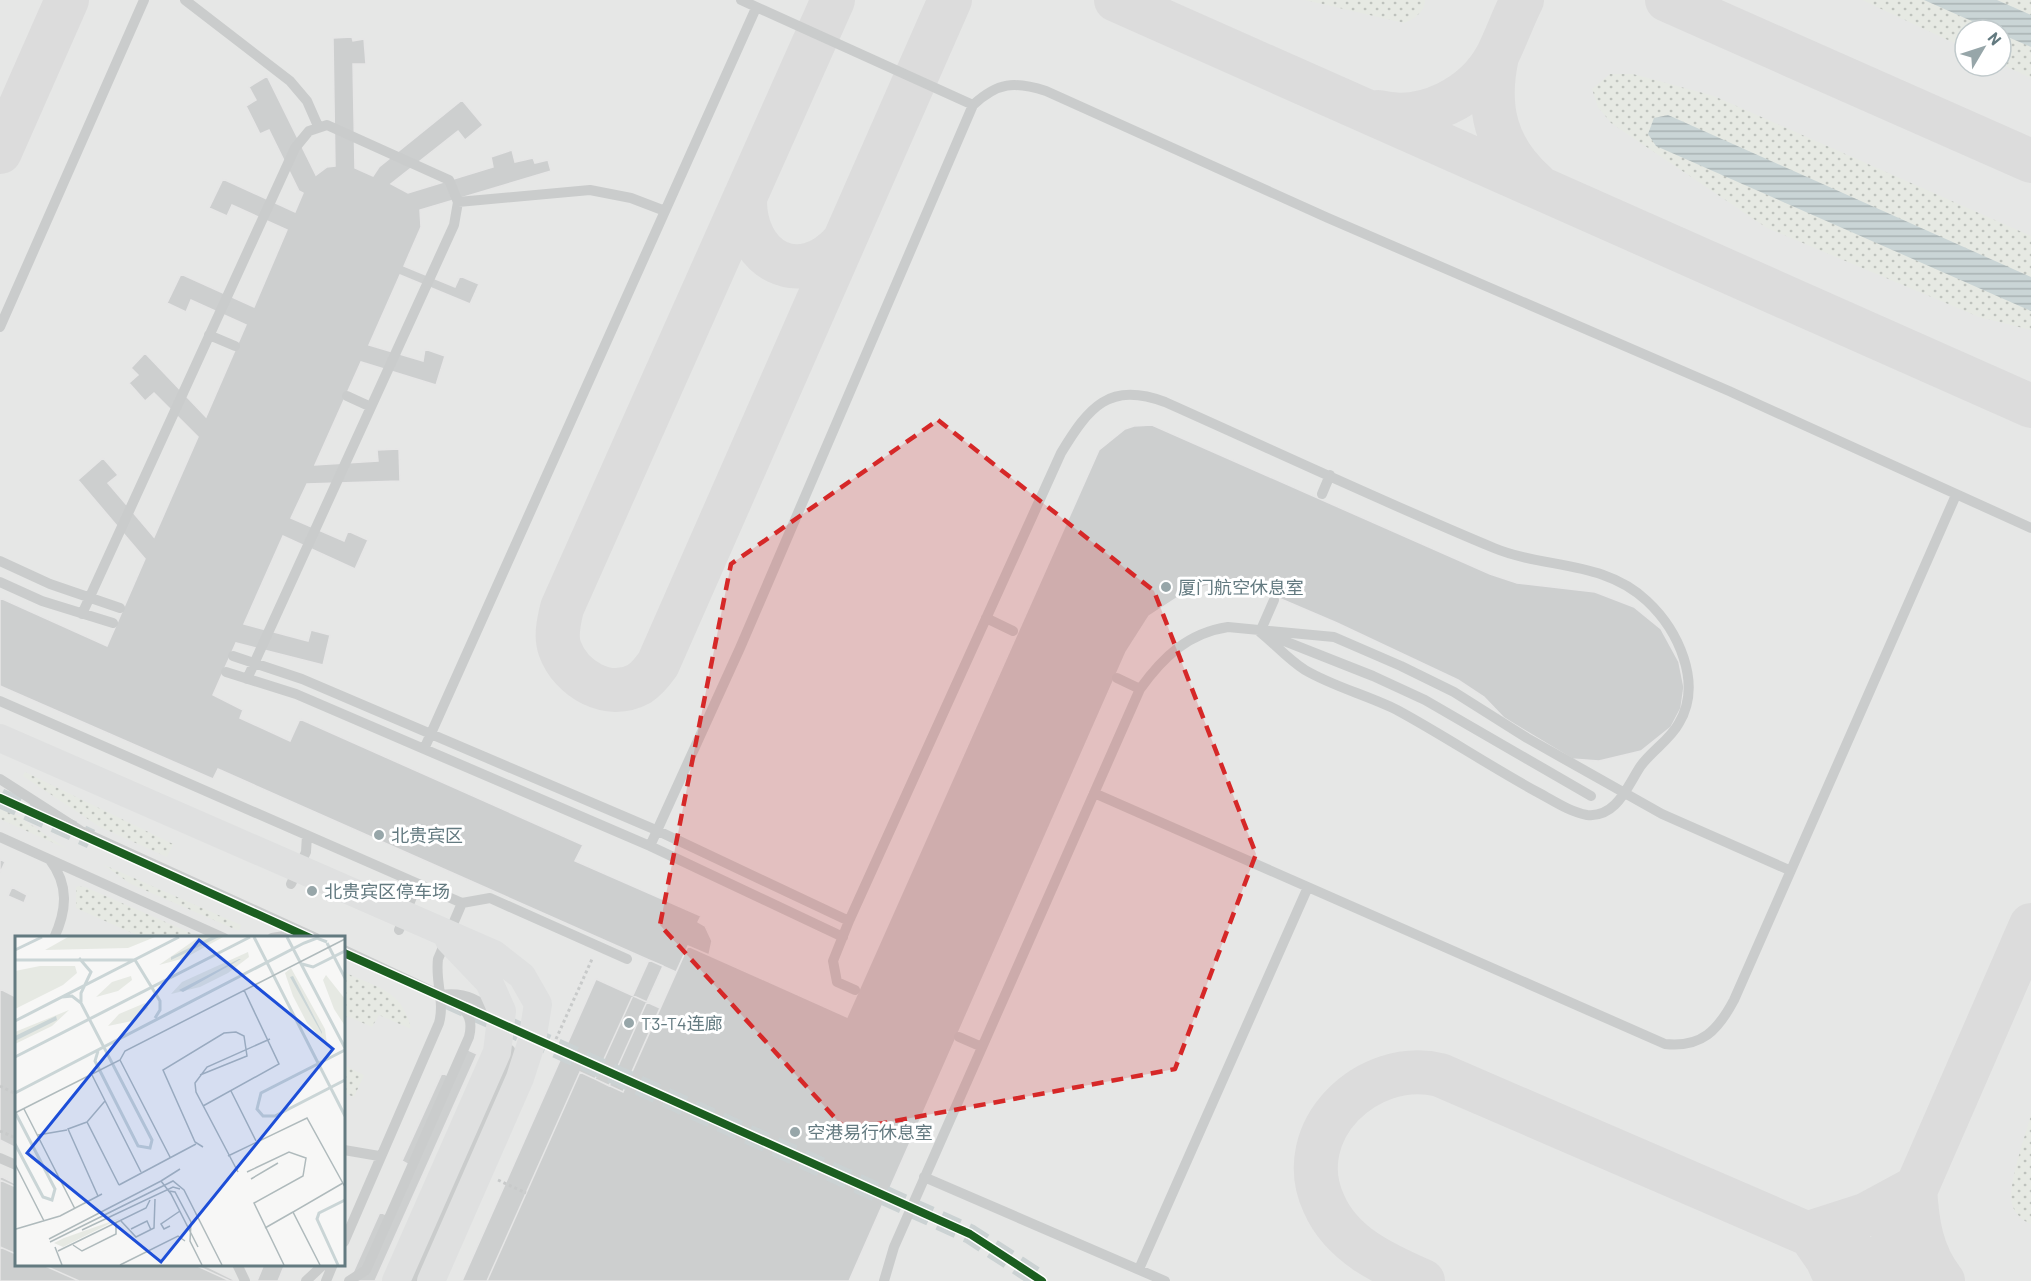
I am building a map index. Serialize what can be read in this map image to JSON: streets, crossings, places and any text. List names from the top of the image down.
{
  "places": [
    "厦门航空休息室",
    "北贵宾区",
    "北贵宾区停车场",
    "T3-T4连廊",
    "空港易行休息室"
  ],
  "north": "top right"
}
